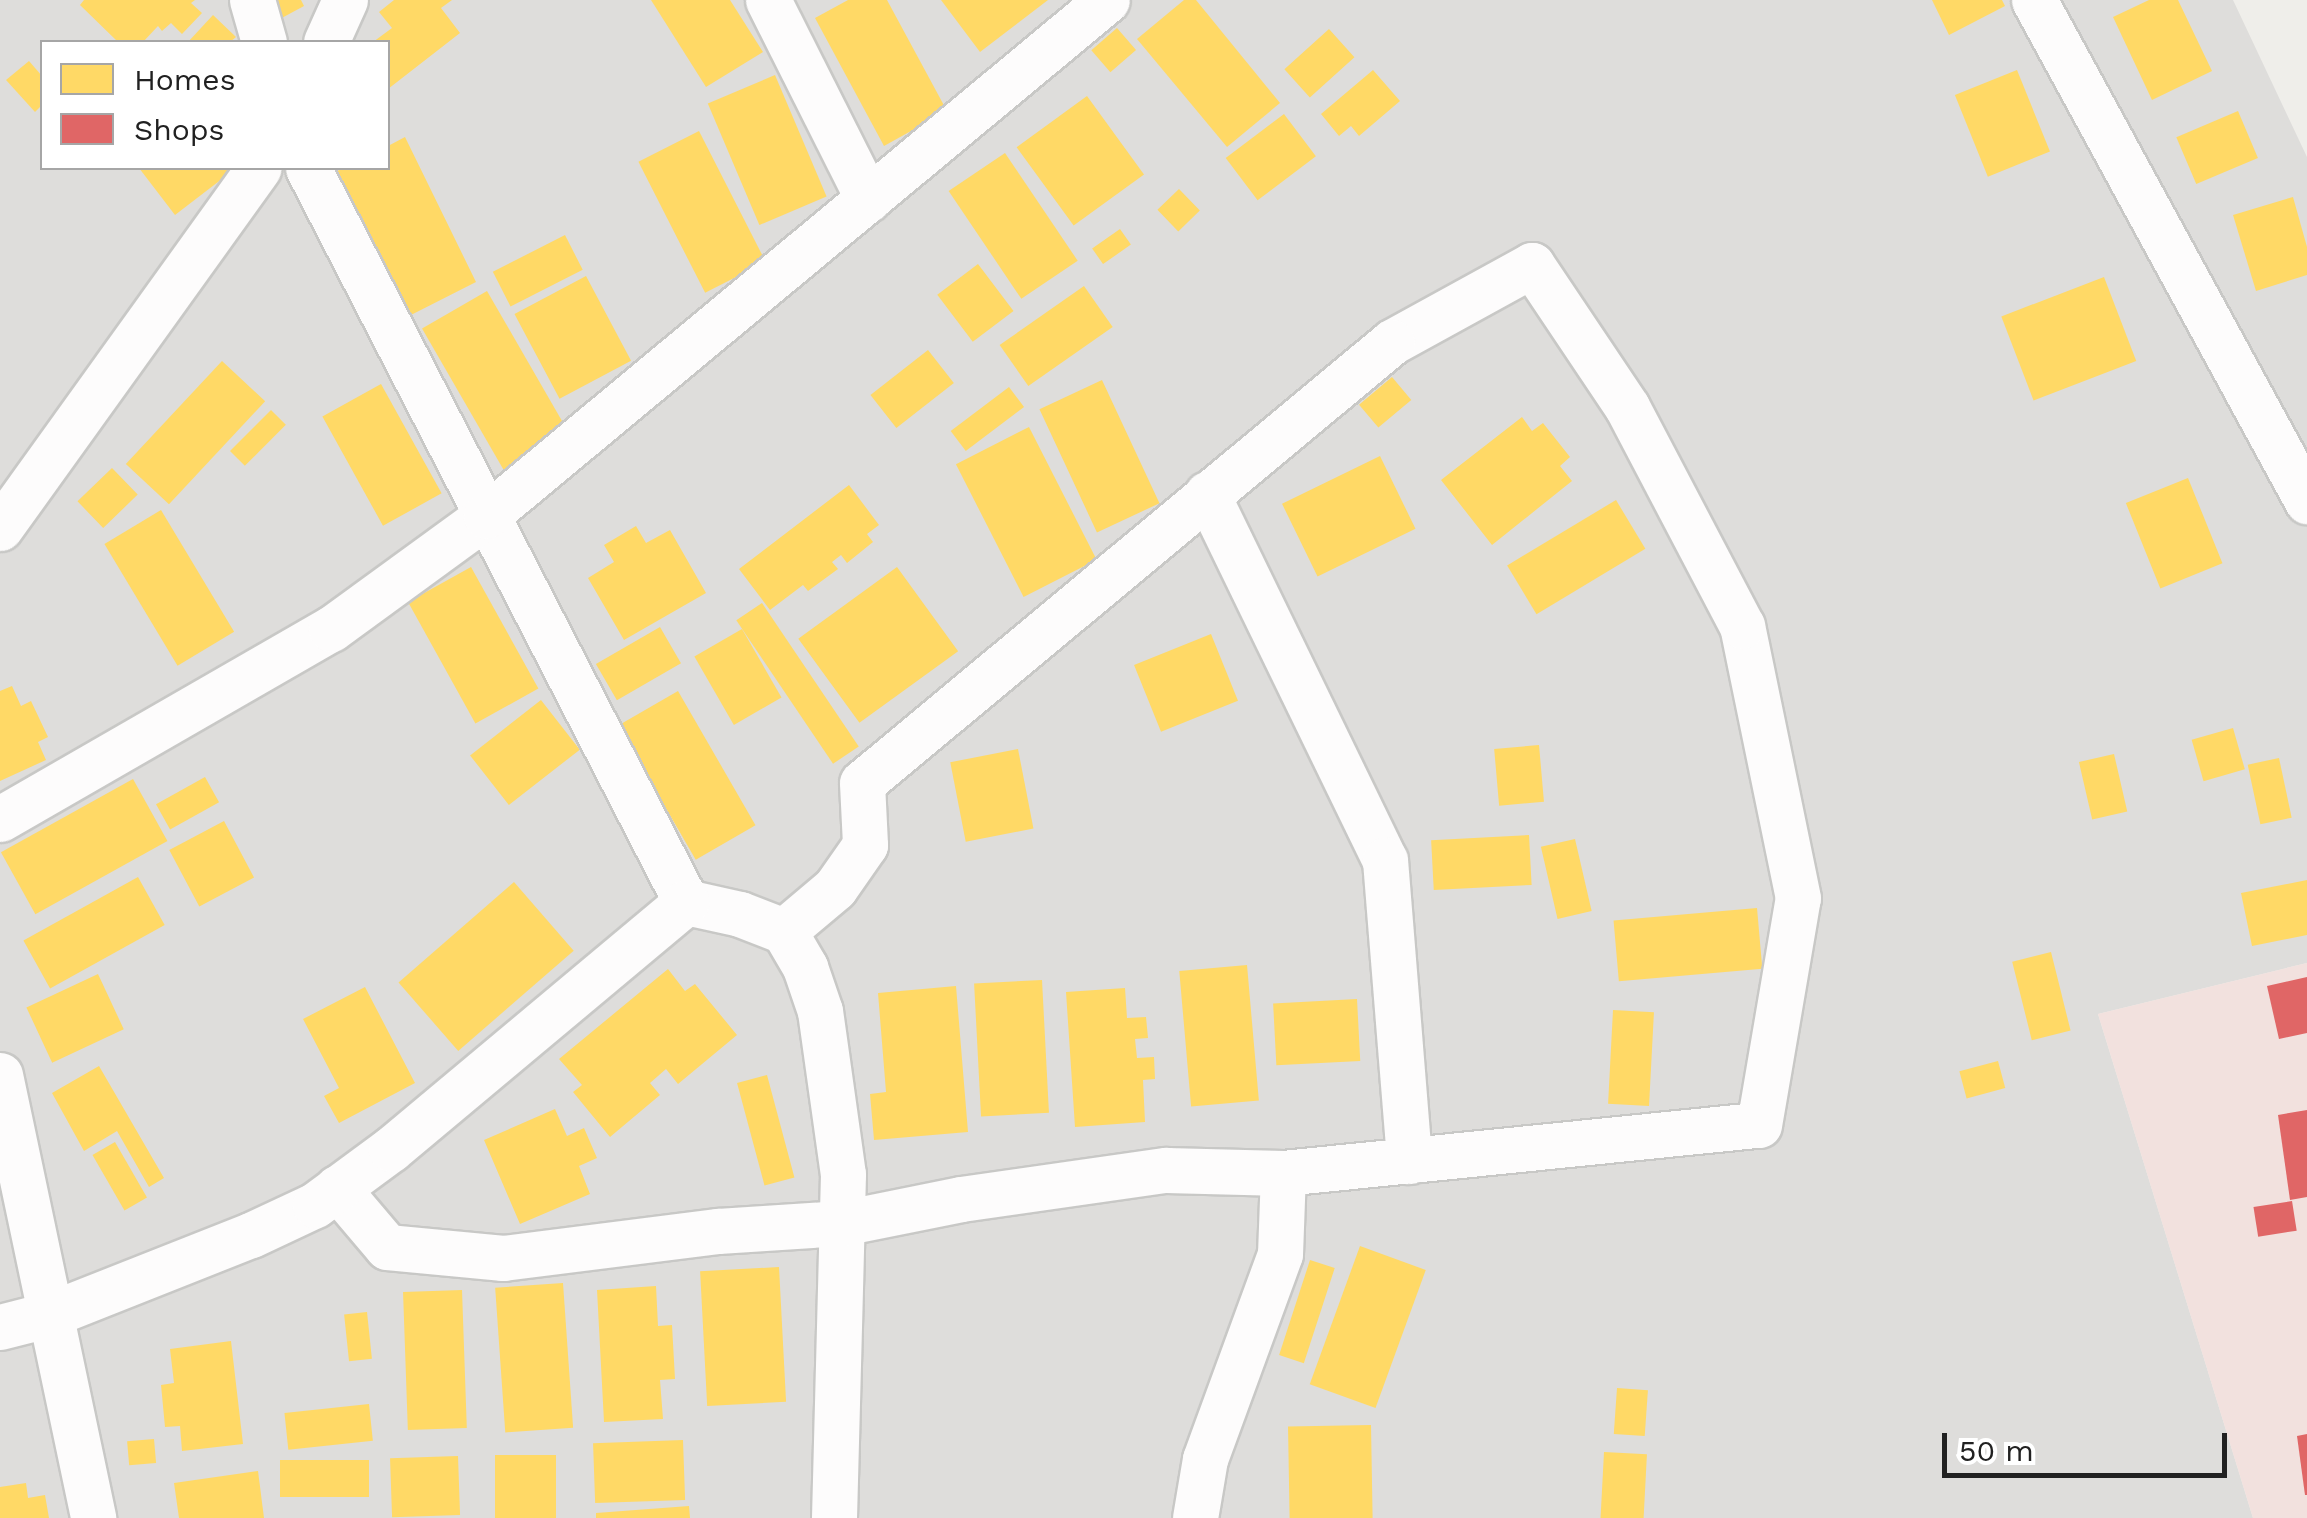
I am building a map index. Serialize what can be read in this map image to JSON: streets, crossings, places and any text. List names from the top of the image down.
{
  "legend": ["Homes", "Shops"],
  "scale_bar": "50 m"
}
